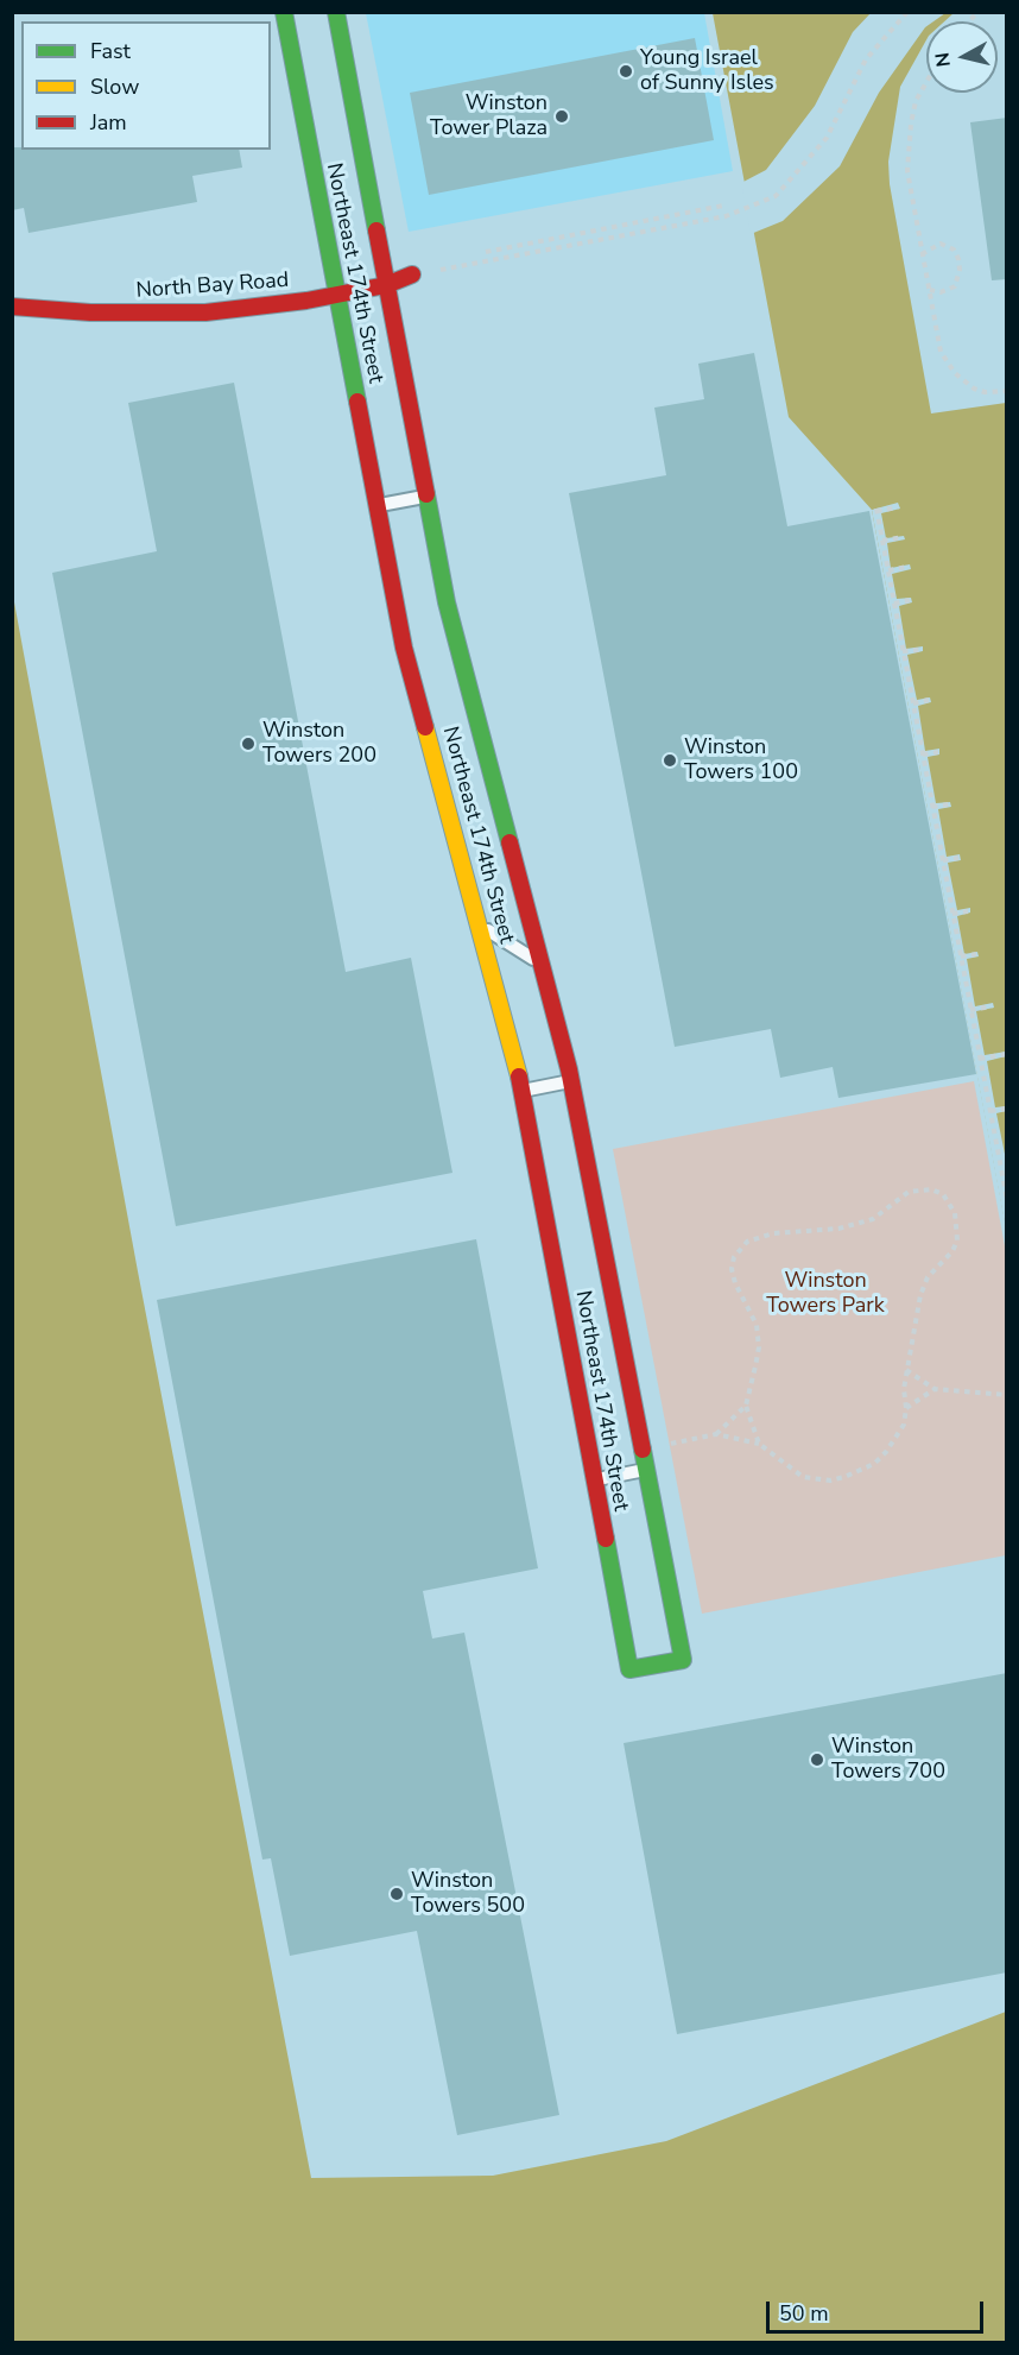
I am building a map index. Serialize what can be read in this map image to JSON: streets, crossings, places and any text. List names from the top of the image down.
{
  "streets": {
    "street": ["Northeast 174th Street", "North Bay Road"]
  },
  "crossings": [
    ["Northeast 174th Street", "North Bay Road"]
  ],
  "parks": ["Winston Towers Park"],
  "places": [
    "Young Israel of Sunny Isles",
    "Winston Tower Plaza",
    "Winston Towers 200",
    "Winston Towers 100",
    "Winston Towers 700",
    "Winston Towers 500"
  ],
  "legend": ["Fast", "Slow", "Jam"],
  "scale_bar": "50 m",
  "north": "left"
}
